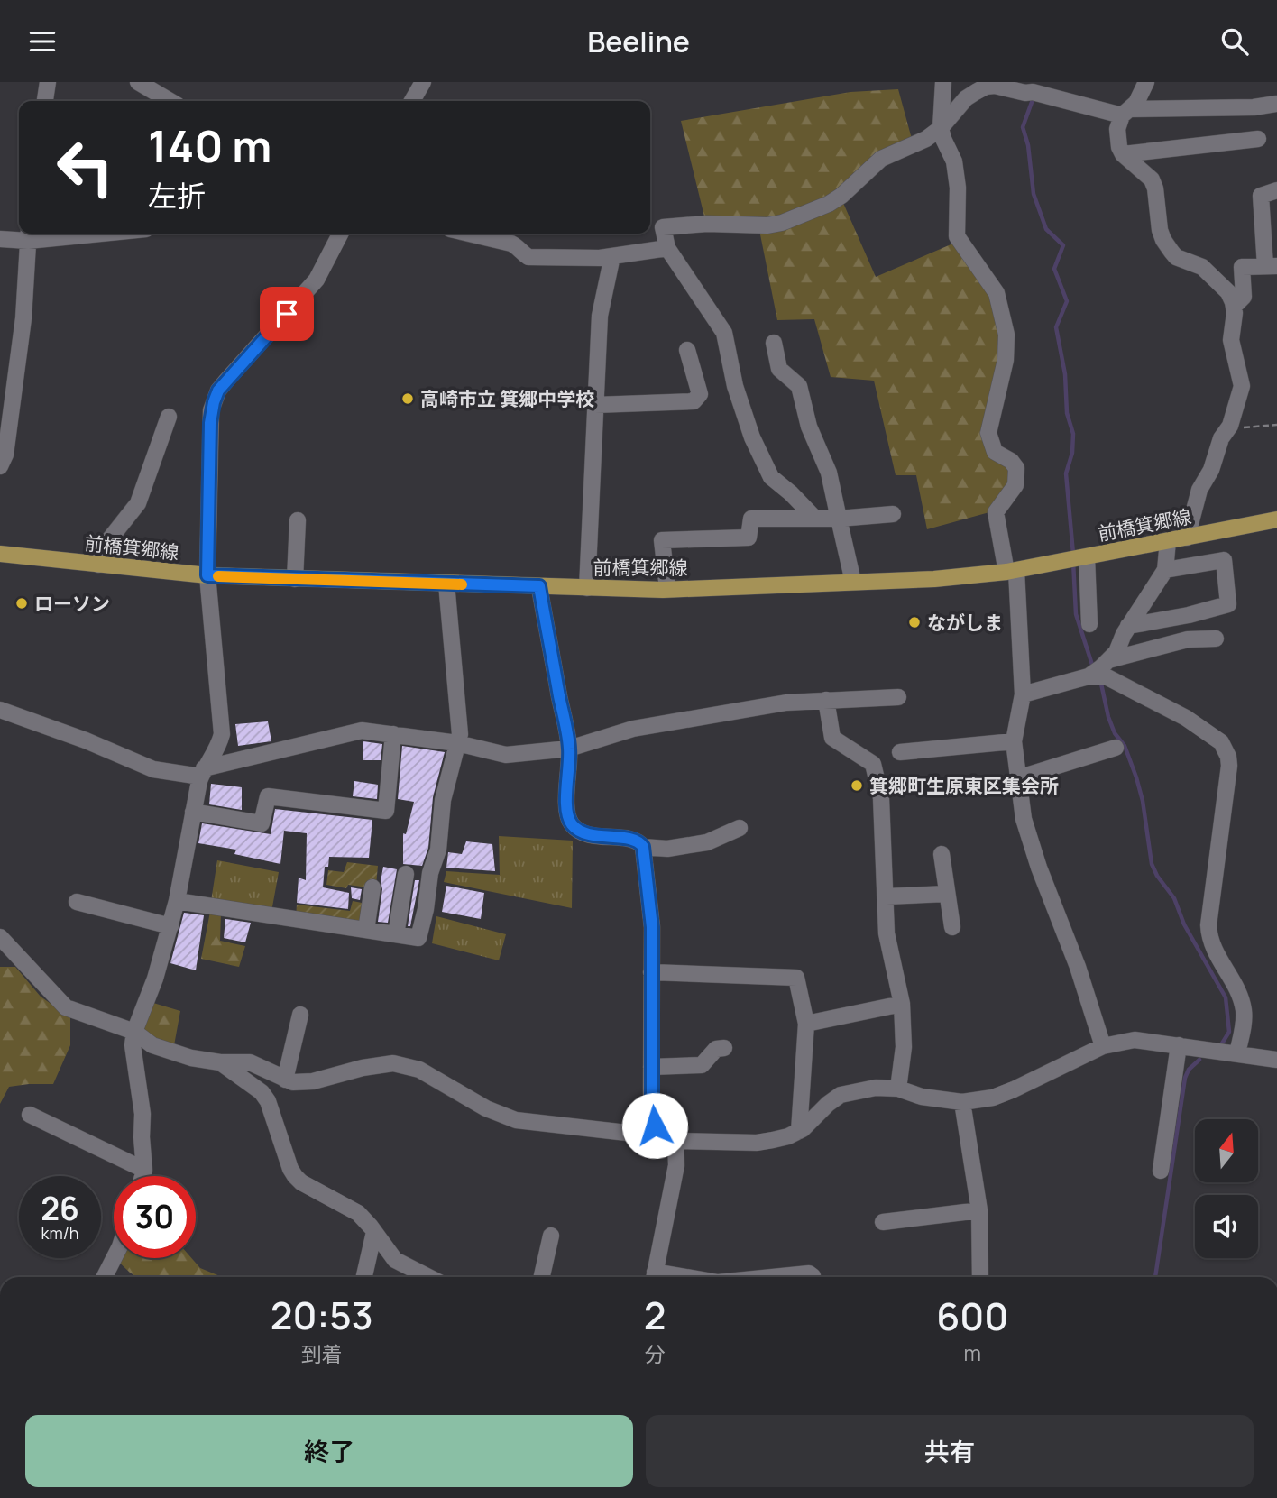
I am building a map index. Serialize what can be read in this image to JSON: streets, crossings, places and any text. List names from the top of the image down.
{
  "streets": {
    "main road": ["前橋箕郷線"]
  },
  "places": [
    "高崎市立 箕郷中学校",
    "ローソン",
    "ながしま",
    "箕郷町生原東区集会所"
  ],
  "north": "top",
  "page": {
    "header": "Beeline",
    "turn": ["140 m", "左折"],
    "speed": "26 km/h",
    "limit": "30",
    "eta": [
      "20:53",
      "到着",
      "2",
      "分",
      "600",
      "m"
    ],
    "buttons": ["終了", "共有"]
  }
}
